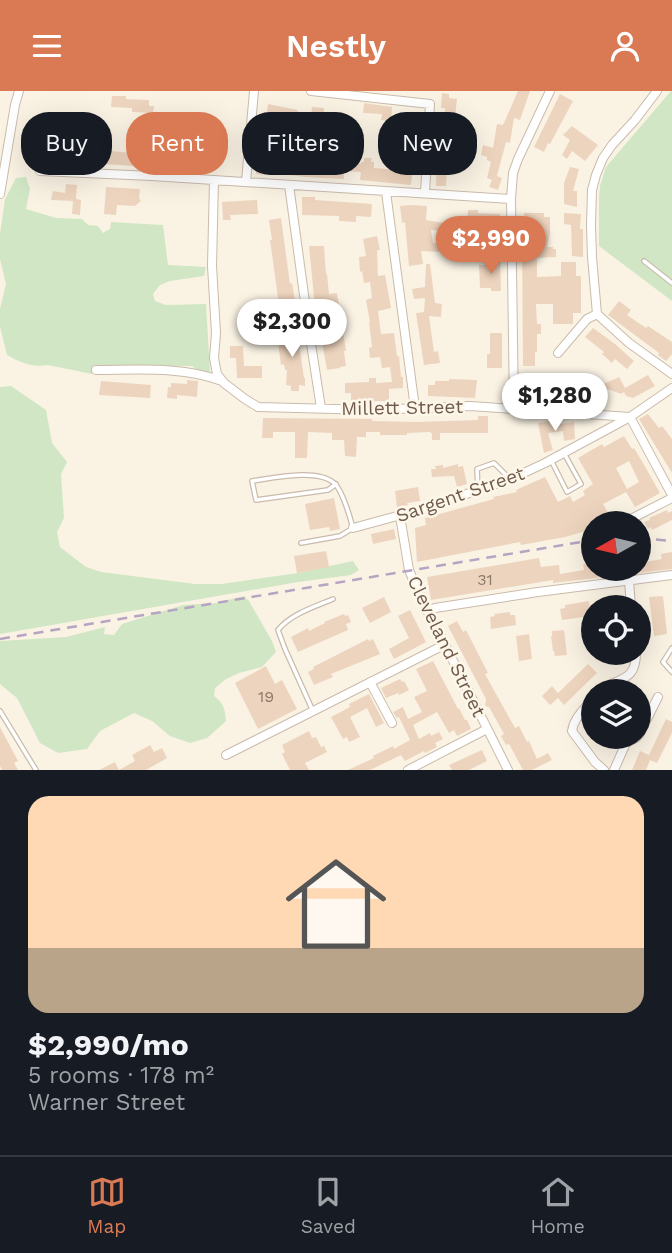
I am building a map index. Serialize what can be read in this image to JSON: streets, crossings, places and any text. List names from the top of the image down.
{
  "streets": {
    "street": ["Millett Street", "Sargent Street", "Cleveland Street"]
  },
  "crossings": [
    ["Millett Street", "Sargent Street"],
    ["Sargent Street", "Cleveland Street"]
  ],
  "house_numbers": ["31", "19"],
  "north": "left",
  "page": {
    "header": "Nestly",
    "chip": [
      "Buy",
      "Rent",
      "Filters",
      "New"
    ],
    "price": ["$2,990", "$2,300", "$1,280"],
    "list": [
      {
        "name": "$2,990/mo",
        "note": "5 rooms · 178 m² · Warner Street"
      }
    ],
    "tabs": ["Map", "Saved", "Home"]
  }
}
